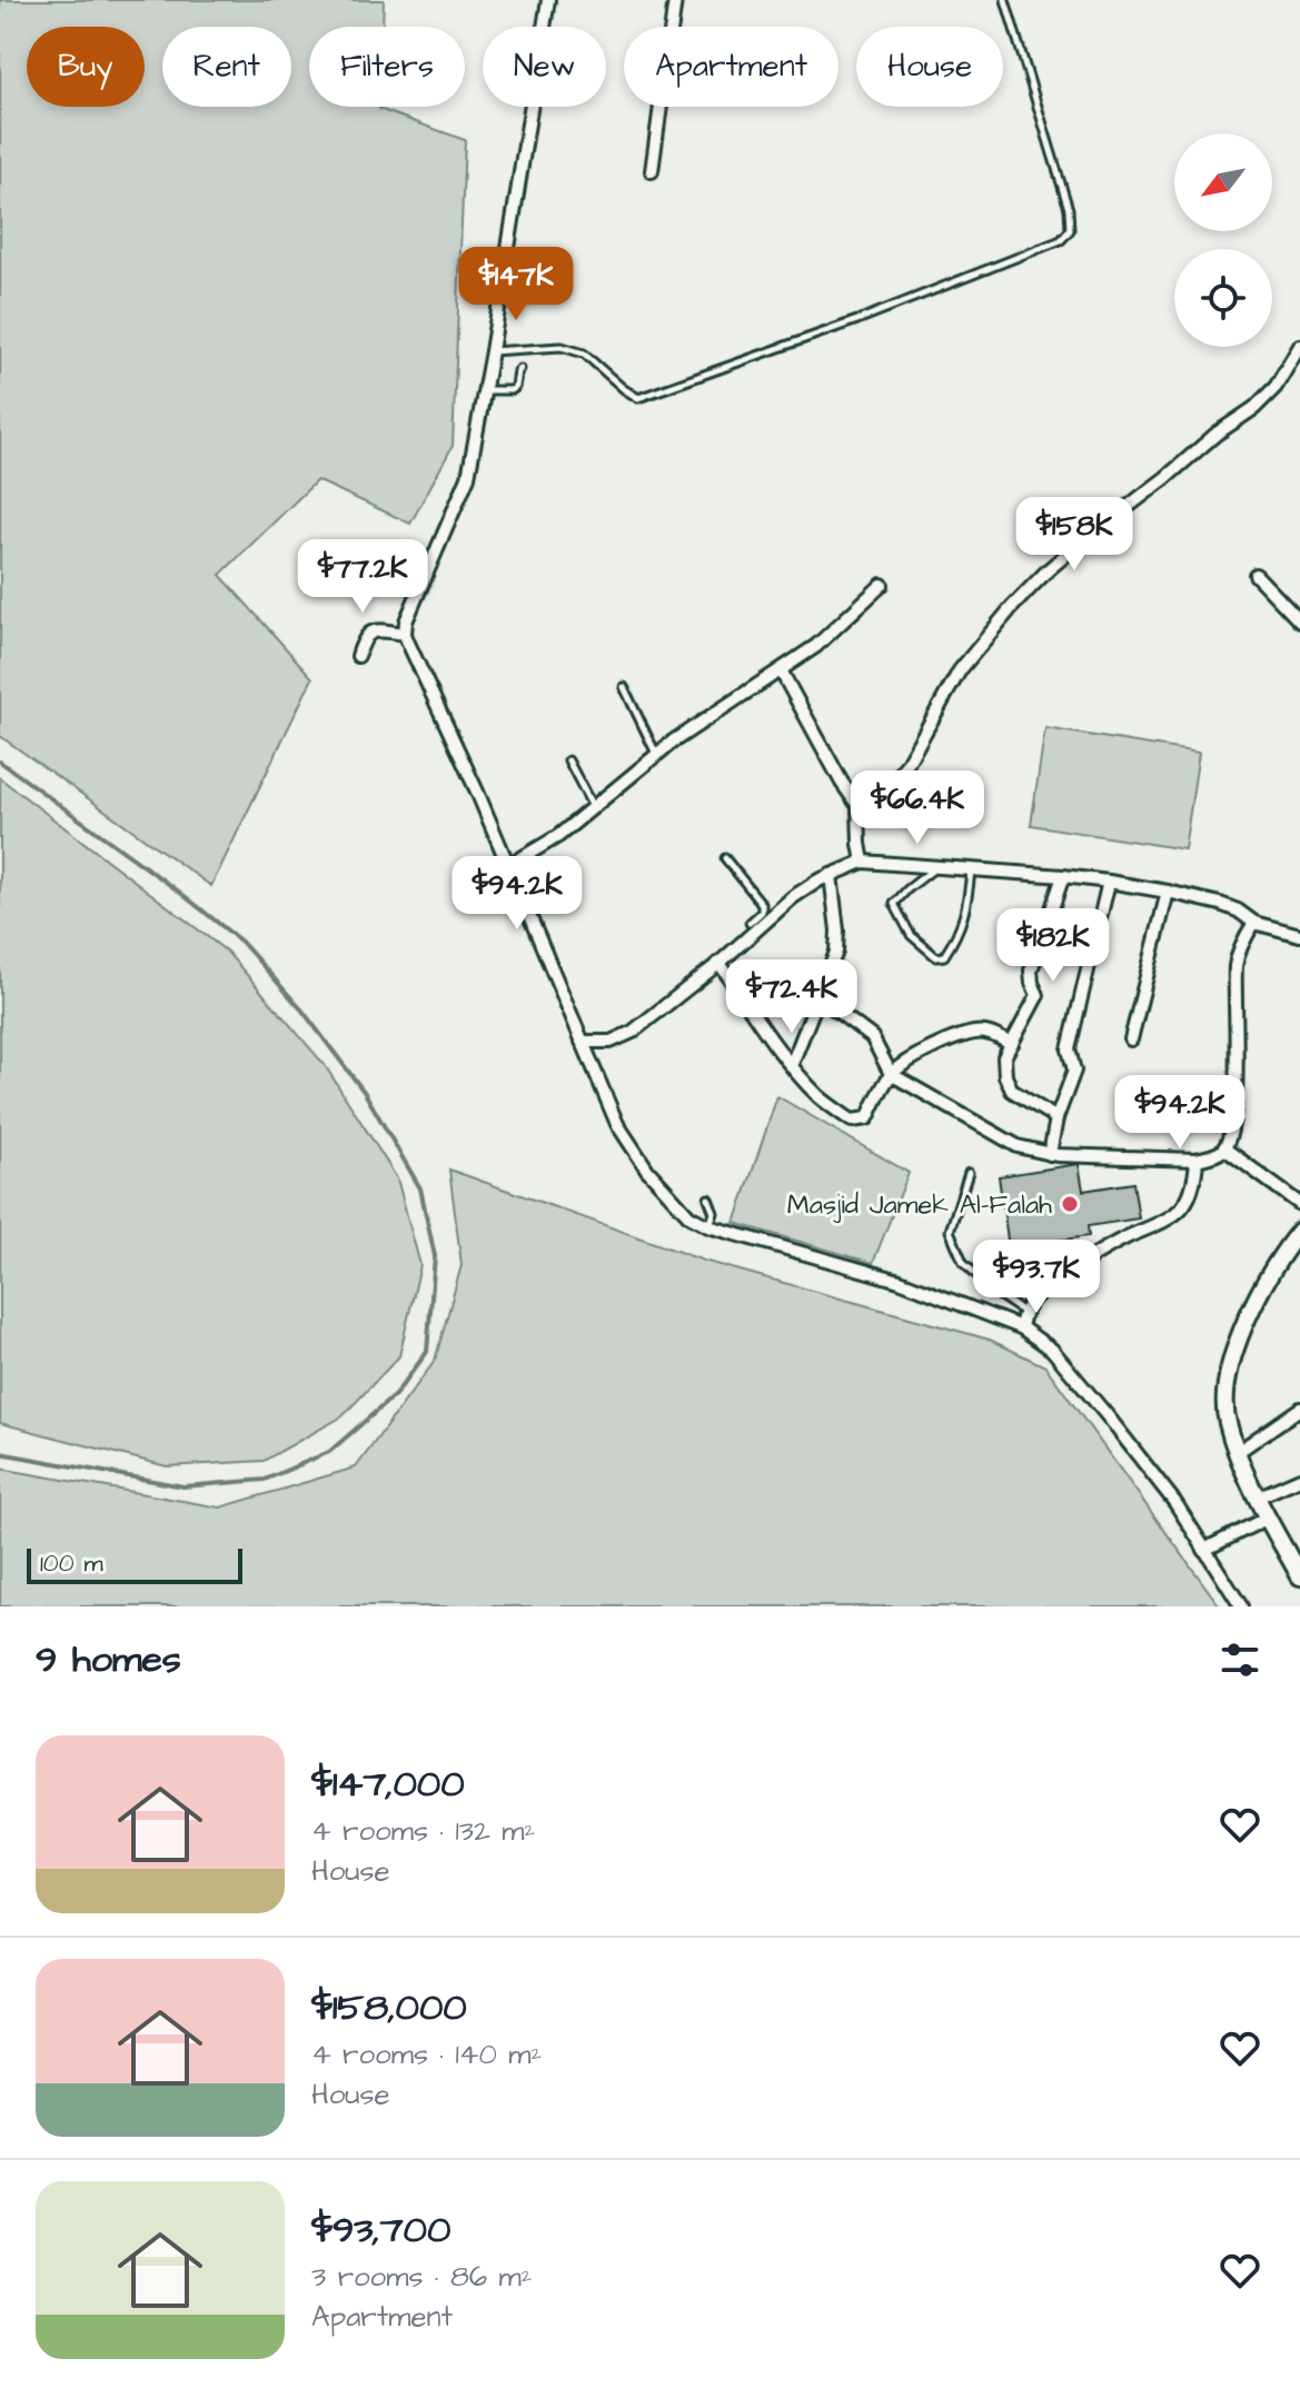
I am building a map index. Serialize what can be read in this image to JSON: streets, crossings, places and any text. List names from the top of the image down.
{
  "places": ["Masjid Jamek Al-Falah"],
  "scale_bar": "100 m",
  "north": "bottom left",
  "page": {
    "chip": [
      "Buy",
      "Rent",
      "Filters",
      "New",
      "Apartment",
      "House"
    ],
    "price": [
      "$147K",
      "$158K",
      "$77.2K",
      "$66.4K",
      "$94.2K",
      "$182K",
      "$72.4K",
      "$94.2K",
      "$93.7K"
    ],
    "scale": "100 m",
    "heading": "9 homes",
    "list": [
      {
        "name": "$147,000",
        "note": "4 rooms · 132 m² · House"
      },
      {
        "name": "$158,000",
        "note": "4 rooms · 140 m² · House"
      },
      {
        "name": "$93,700",
        "note": "3 rooms · 86 m² · Apartment"
      }
    ]
  }
}
